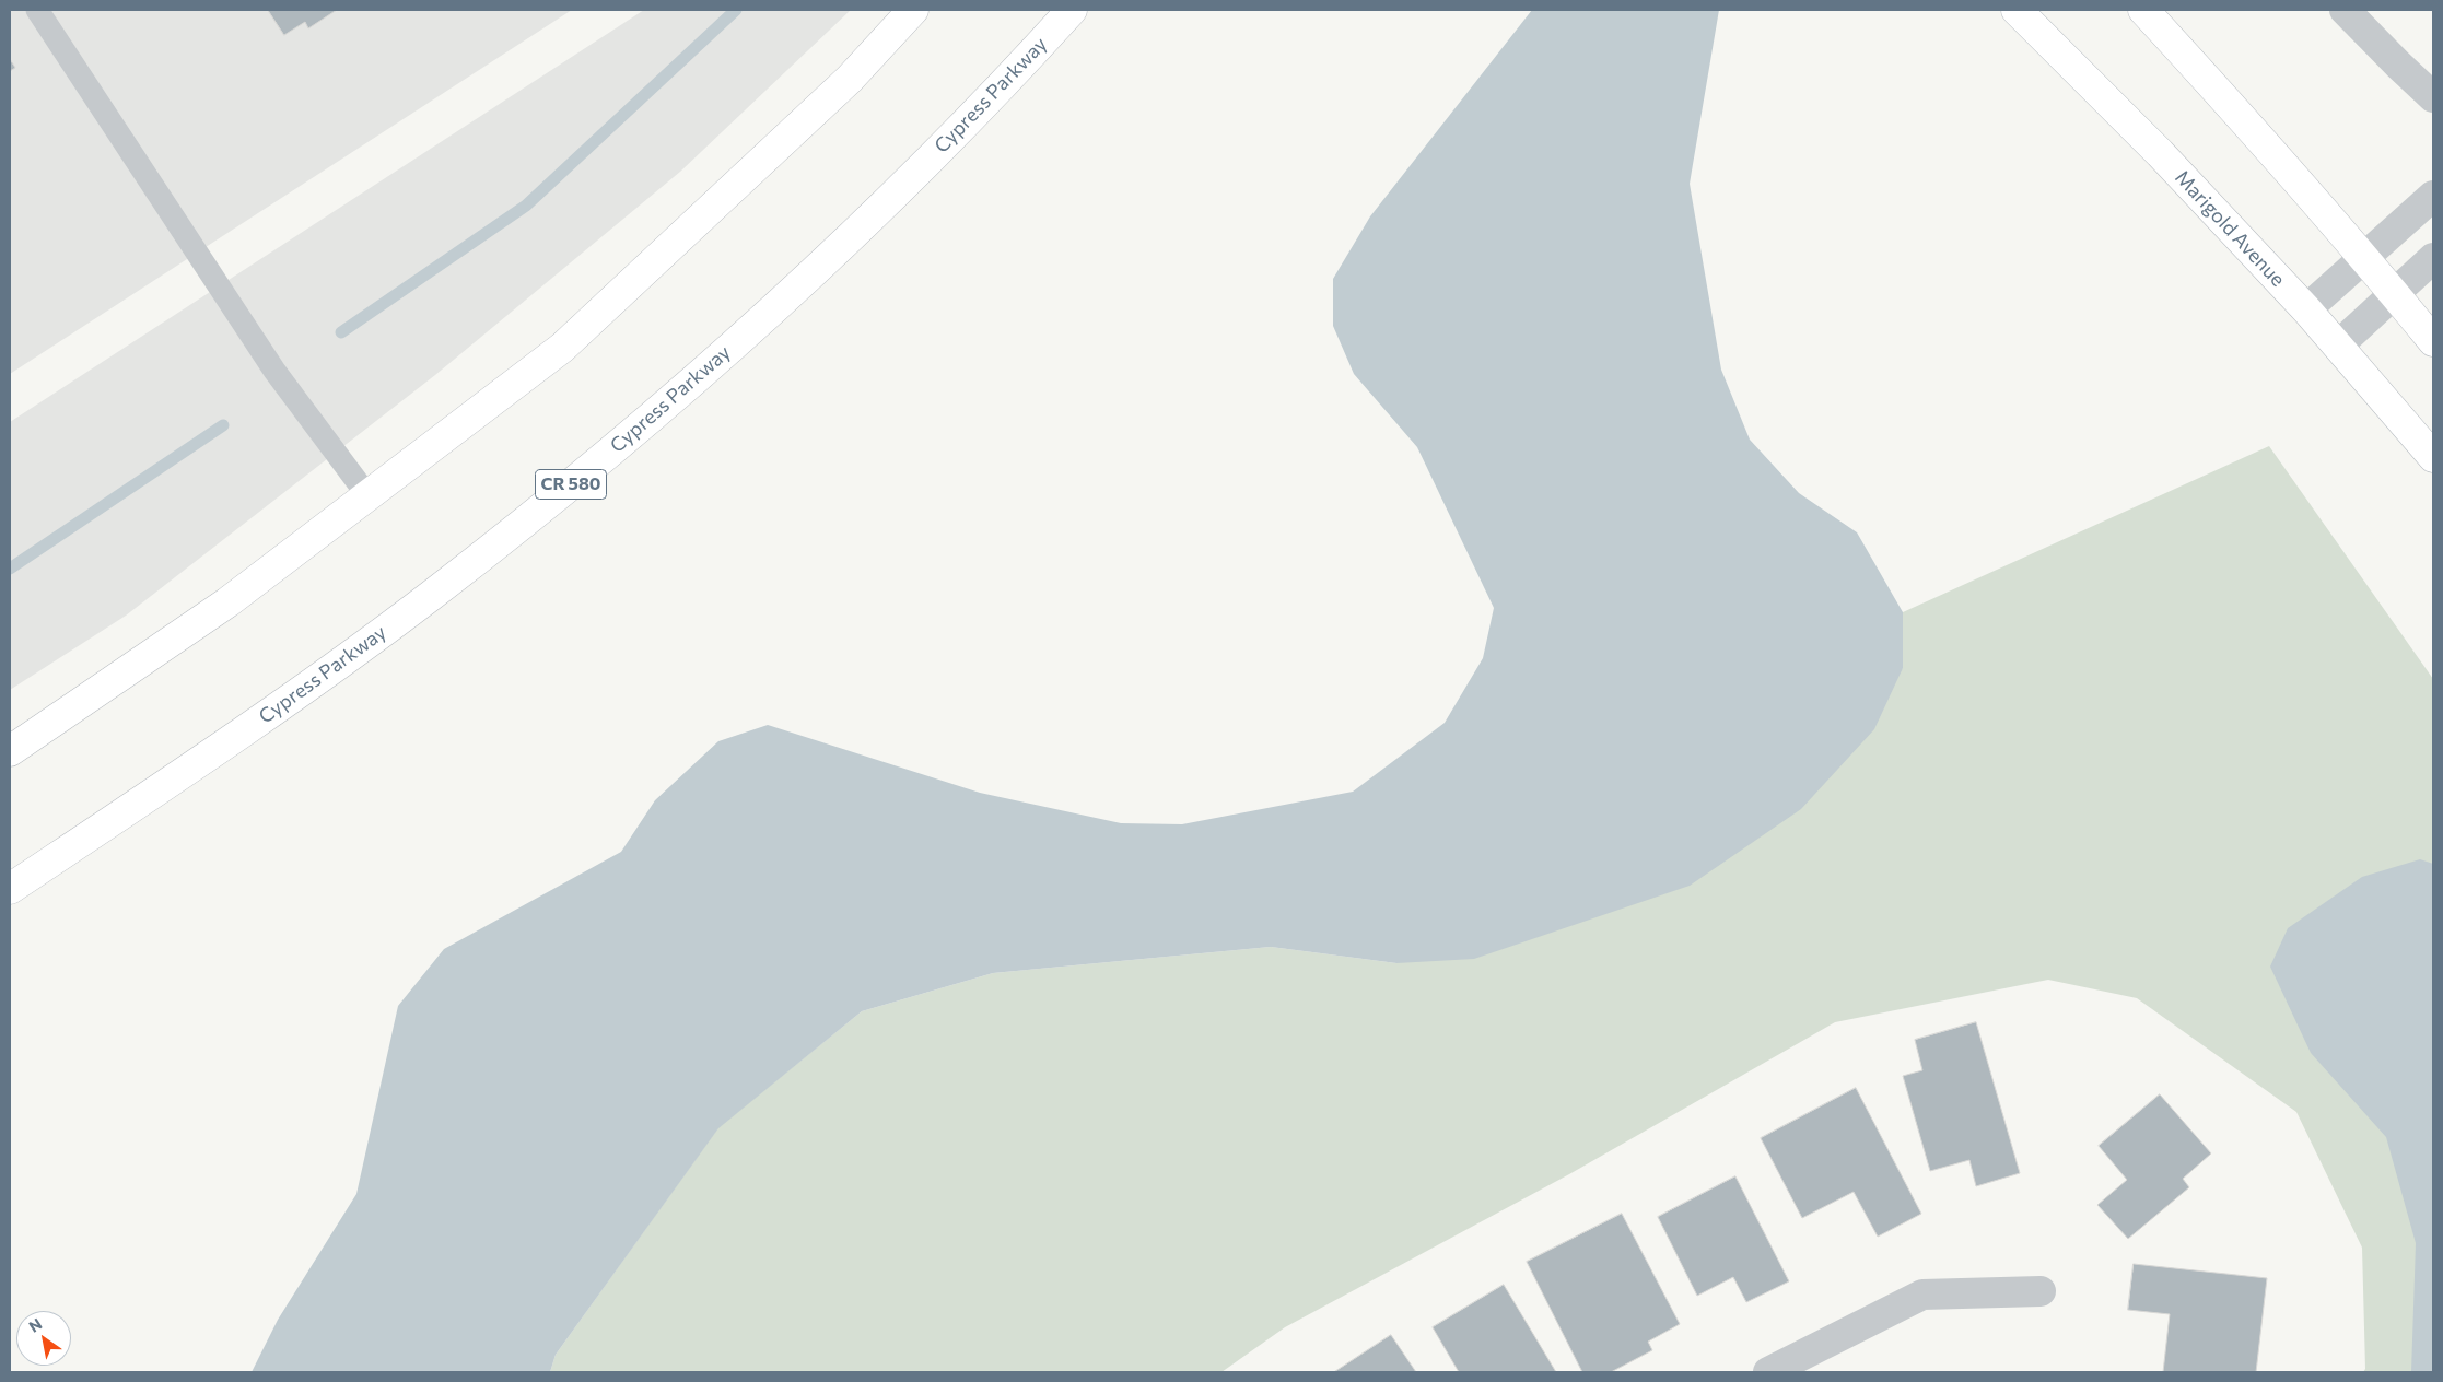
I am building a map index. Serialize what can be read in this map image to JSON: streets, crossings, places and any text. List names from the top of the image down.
{
  "streets": {
    "main road": ["Cypress Parkway", "Marigold Avenue", "CR 580"]
  },
  "north": "top left"
}
